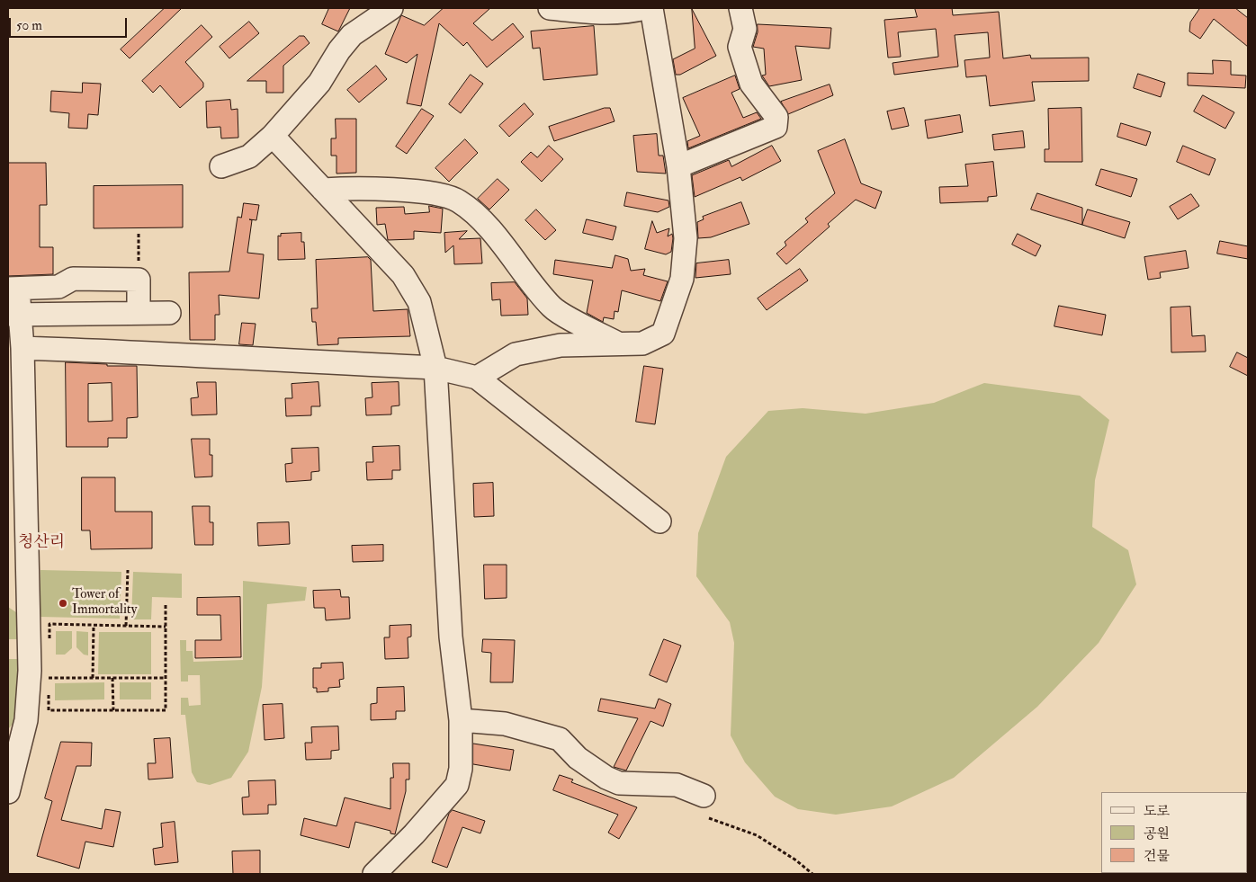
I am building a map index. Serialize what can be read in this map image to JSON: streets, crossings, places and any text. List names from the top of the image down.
{
  "districts": ["청산리"],
  "places": ["Tower of Immortality"],
  "legend": ["도로", "공원", "건물"],
  "scale_bar": "50 m"
}
